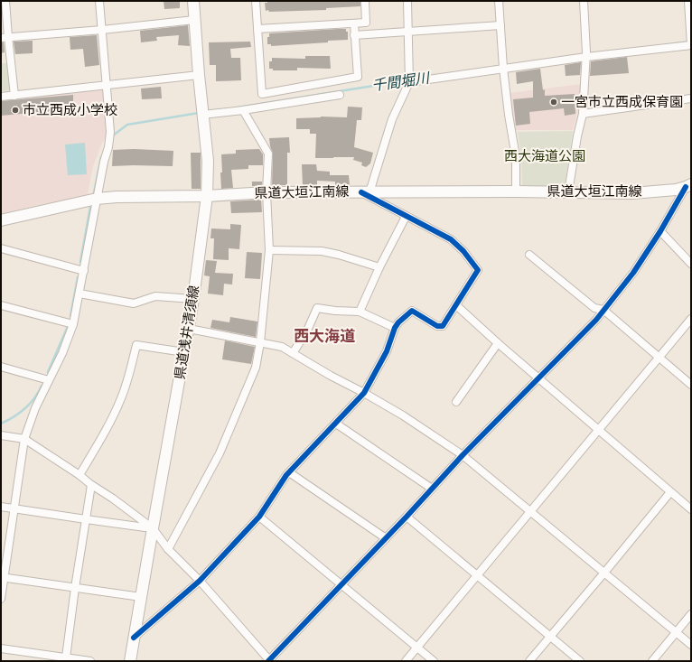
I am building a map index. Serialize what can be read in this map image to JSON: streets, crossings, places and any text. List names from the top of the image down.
{
  "streets": {
    "main road": ["県道大垣江南線", "県道浅井清須線"]
  },
  "crossings": [
    ["県道大垣江南線", "県道浅井清須線"]
  ],
  "districts": ["西大海道"],
  "water": ["千間堀川"],
  "parks": ["西大海道公園"],
  "places": ["一宮市立西成保育園", "市立西成小学校"]
}
